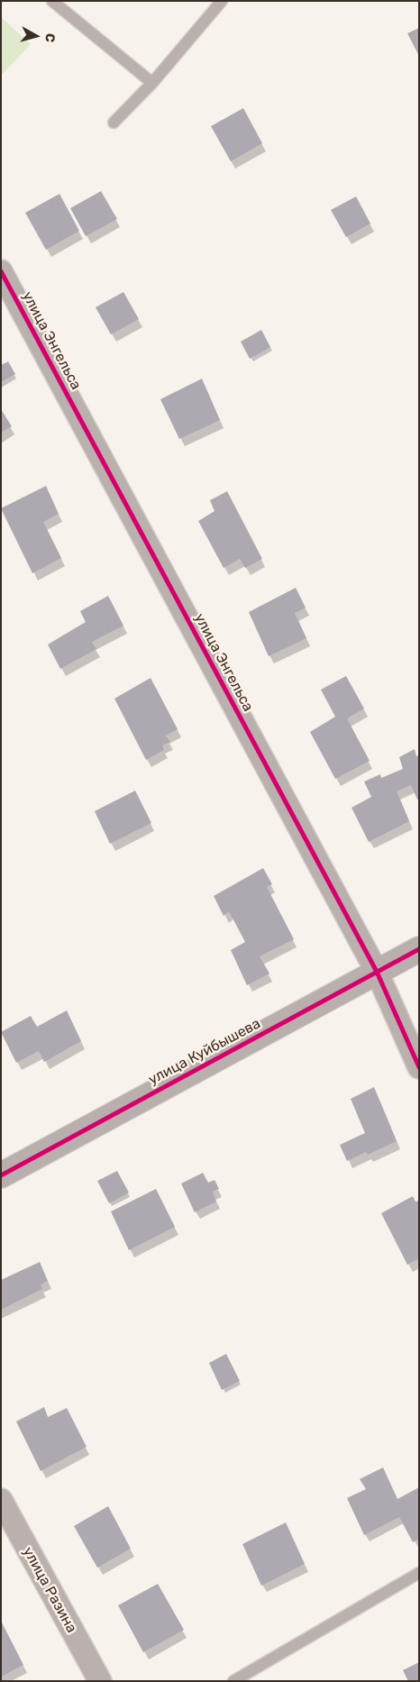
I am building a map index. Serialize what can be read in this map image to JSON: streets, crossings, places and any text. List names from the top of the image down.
{
  "streets": {
    "street": ["улица Энгельса", "улица Куйбышева", "улица Разина"]
  },
  "crossings": [
    ["улица Энгельса", "улица Куйбышева"]
  ],
  "north": "right"
}
